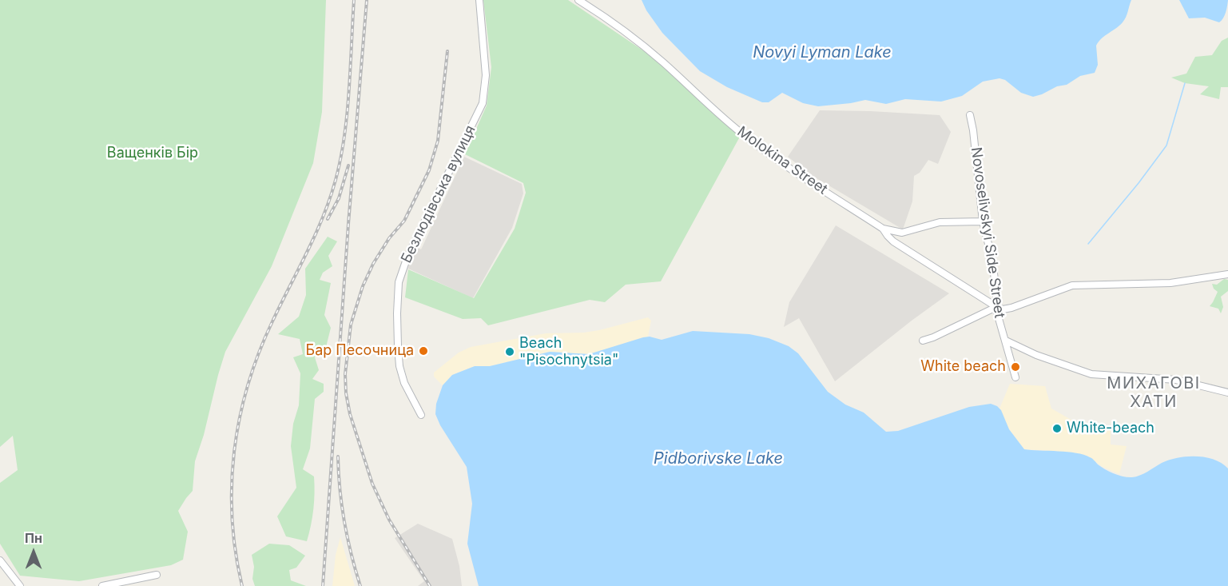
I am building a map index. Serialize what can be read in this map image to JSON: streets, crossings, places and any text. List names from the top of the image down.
{
  "streets": {
    "street": ["Molokina Street", "Безлюдівська вулиця", "Novoselivskyi Side Street"]
  },
  "crossings": [
    ["Molokina Street", "Novoselivskyi Side Street"]
  ],
  "districts": ["МИХАГОВІ ХАТИ"],
  "water": ["Novyi Lyman Lake", "Pidborivske Lake"],
  "parks": ["Ващенків Бір"],
  "places": [
    "Бар Песочница",
    "Beach \"Pisochnytsia\"",
    "White beach",
    "White-beach"
  ],
  "north": "top"
}
